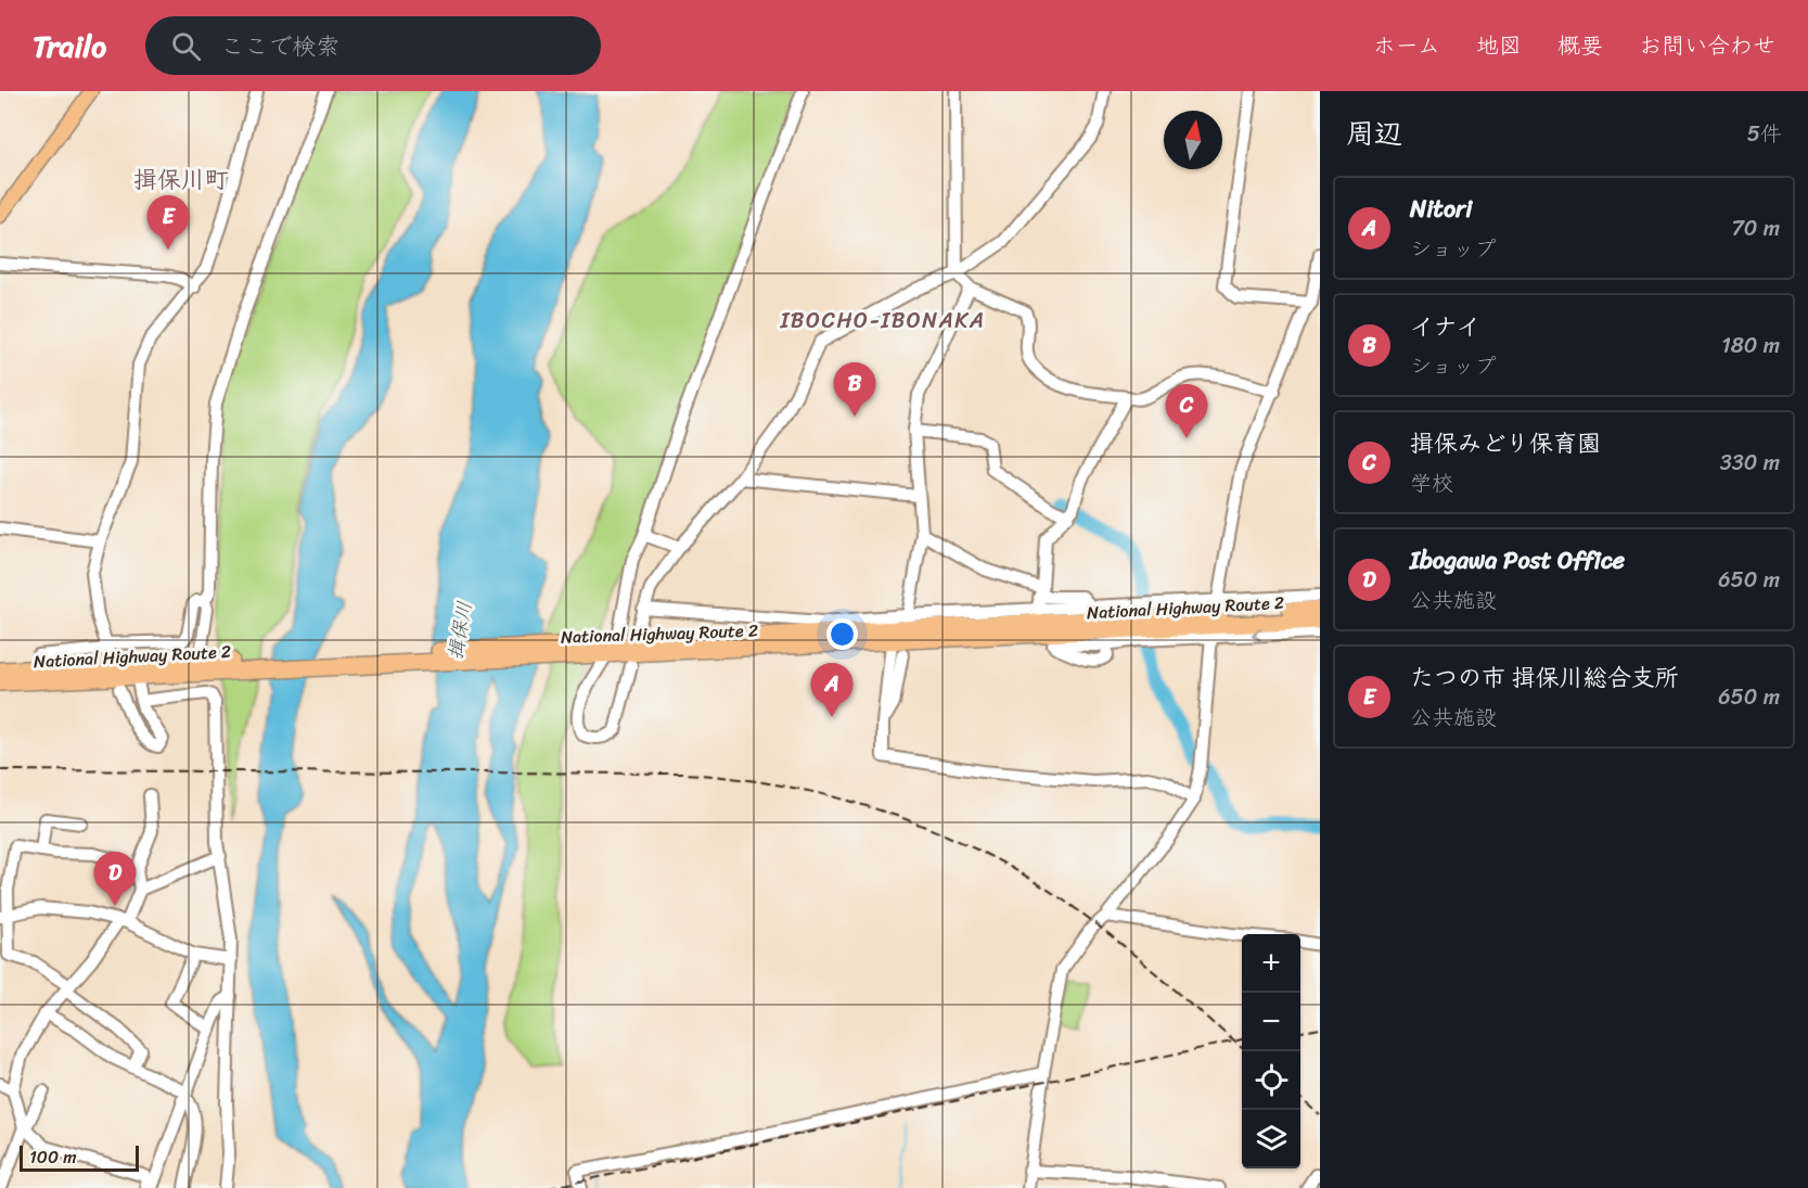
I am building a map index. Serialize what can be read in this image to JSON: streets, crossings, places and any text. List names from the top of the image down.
{
  "streets": {
    "highway": ["National Highway Route 2"]
  },
  "districts": ["揖保川町", "IBOCHO-IBONAKA"],
  "water": ["揖保川"],
  "scale_bar": "100 m",
  "north": "top",
  "page": {
    "header": "Trailo",
    "search": "ここで検索",
    "nav": [
      "ホーム",
      "地図",
      "概要",
      "お問い合わせ"
    ],
    "heading": ["周辺", "5件"],
    "list": [
      {
        "mark": "A",
        "name": "Nitori",
        "note": "ショップ",
        "value": "70 m"
      },
      {
        "mark": "B",
        "name": "イナイ",
        "note": "ショップ",
        "value": "180 m"
      },
      {
        "mark": "C",
        "name": "揖保みどり保育園",
        "note": "学校",
        "value": "330 m"
      },
      {
        "mark": "D",
        "name": "Ibogawa Post Office",
        "note": "公共施設",
        "value": "650 m"
      },
      {
        "mark": "E",
        "name": "たつの市 揖保川総合支所",
        "note": "公共施設",
        "value": "650 m"
      }
    ],
    "pins": [
      "E",
      "B",
      "C",
      "A",
      "D"
    ],
    "map_buttons": ["+", "−"],
    "scale": "100 m"
  }
}
